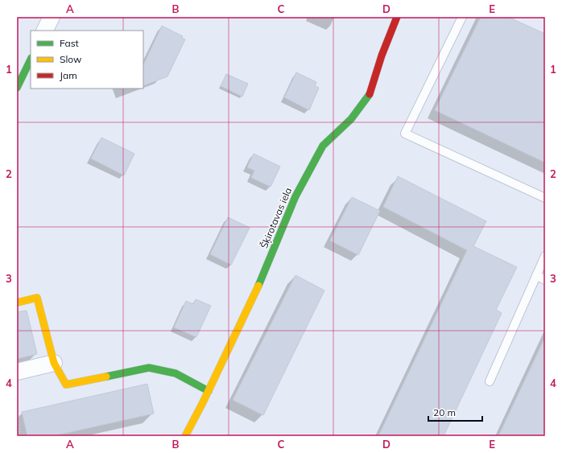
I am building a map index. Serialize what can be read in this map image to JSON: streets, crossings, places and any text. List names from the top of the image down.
{
  "streets": {
    "street": ["Šķirotavas iela"]
  },
  "legend": ["Fast", "Slow", "Jam"],
  "scale_bar": "20 m",
  "grid": {
    "columns": [
      "A",
      "B",
      "C",
      "D",
      "E"
    ],
    "rows": [
      "1",
      "2",
      "3",
      "4"
    ]
  }
}
